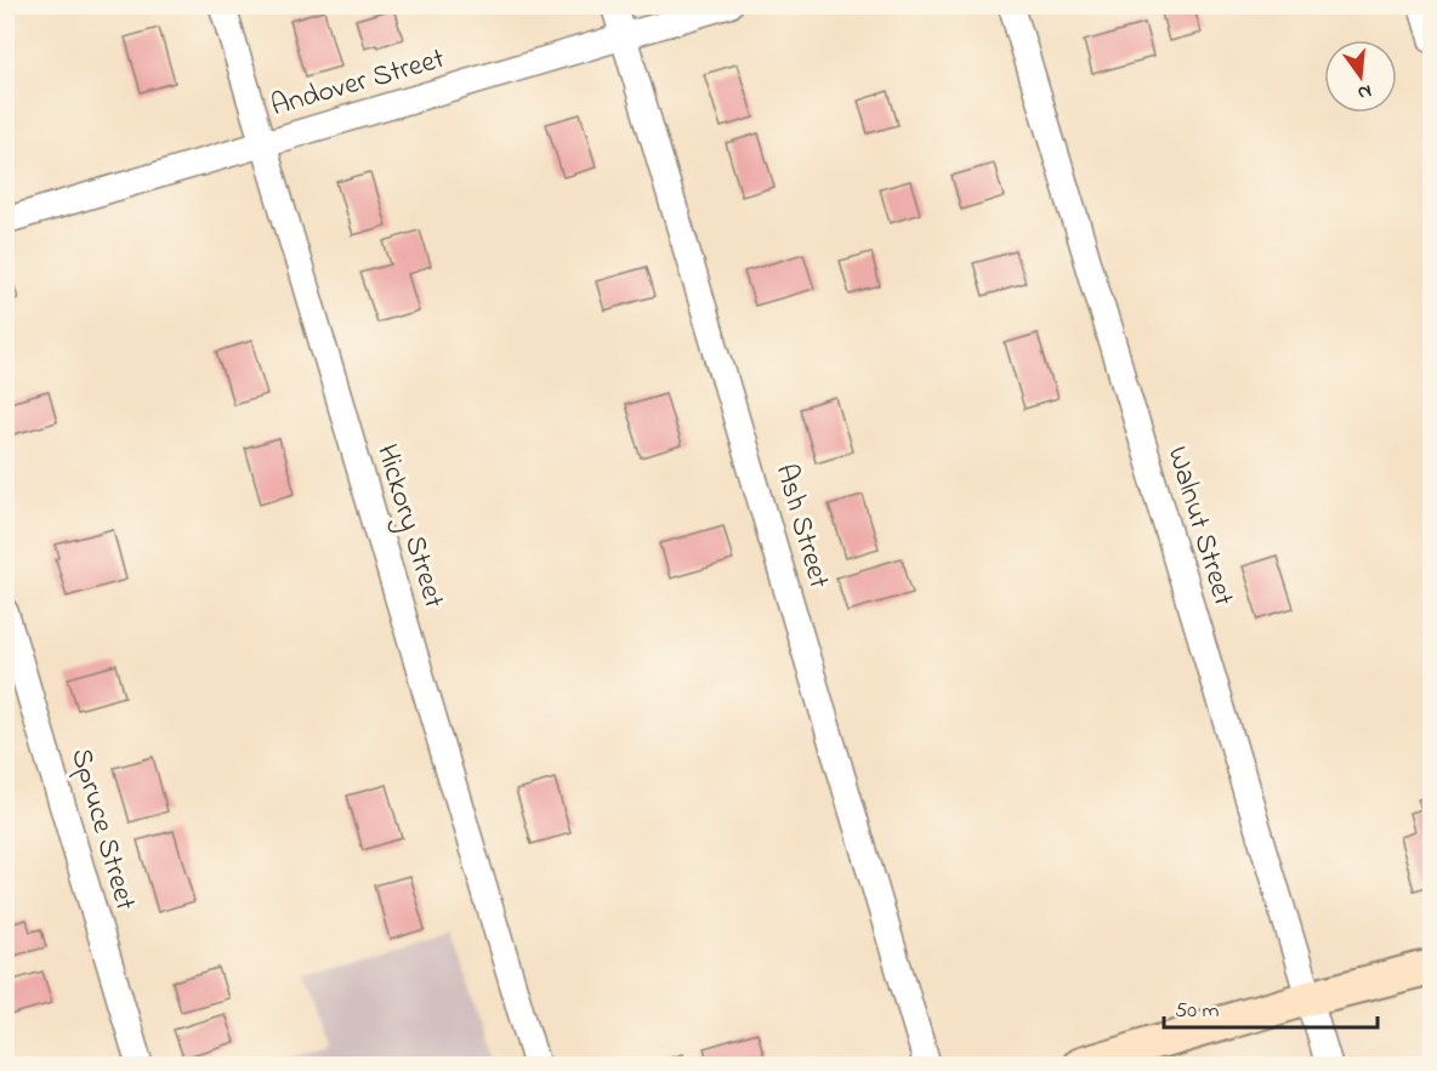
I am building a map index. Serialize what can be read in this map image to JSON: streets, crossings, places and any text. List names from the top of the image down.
{
  "streets": {
    "street": [
      "Andover Street",
      "Hickory Street",
      "Ash Street",
      "Walnut Street",
      "Spruce Street"
    ]
  },
  "crossings": [
    ["Andover Street", "Hickory Street"],
    ["Andover Street", "Ash Street"]
  ],
  "scale_bar": "50 m",
  "north": "bottom"
}
